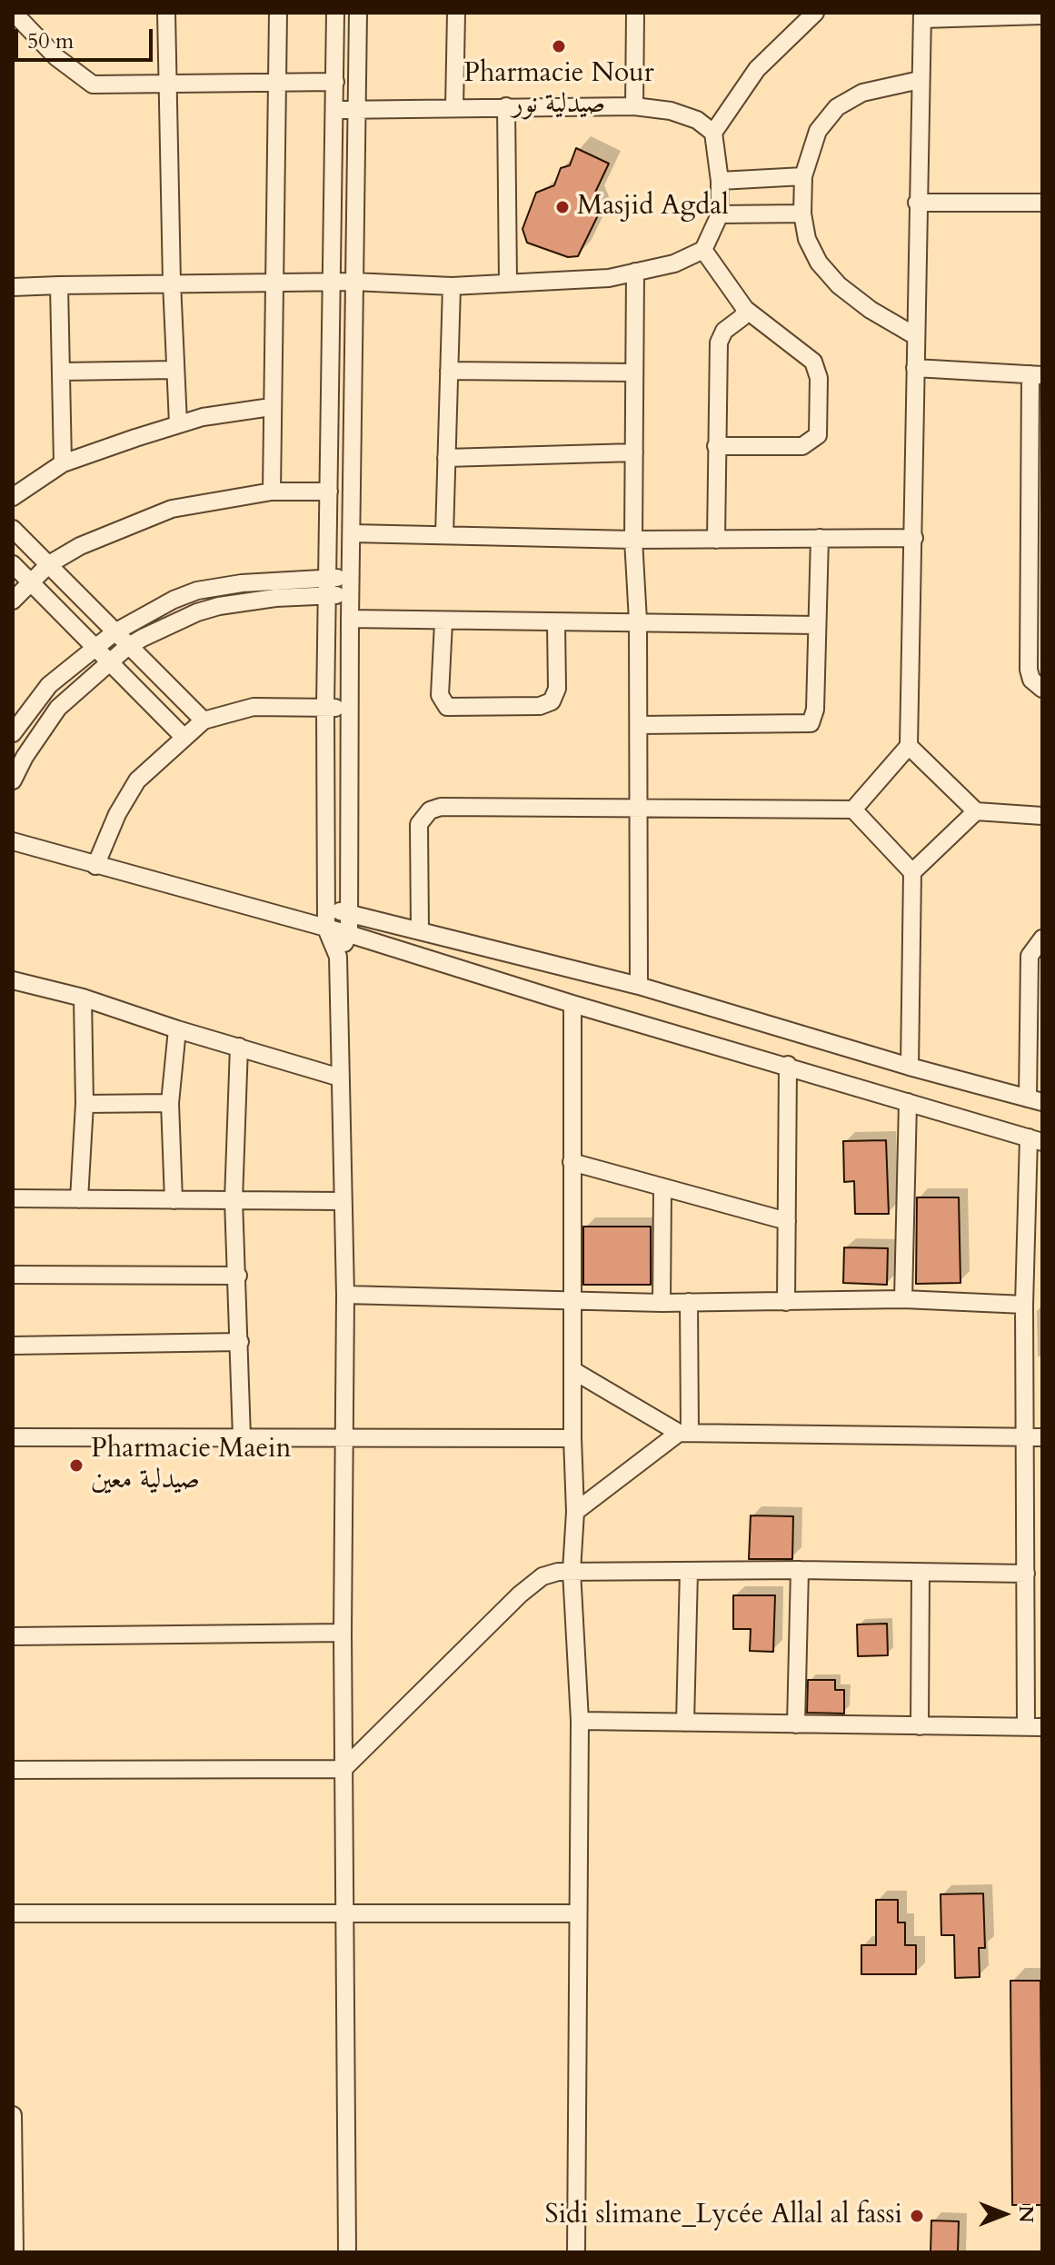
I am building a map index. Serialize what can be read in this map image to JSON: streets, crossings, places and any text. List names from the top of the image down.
{
  "places": [
    "Pharmacie Nour صيدلية نور",
    "Masjid Agdal",
    "Pharmacie Maein صيدلية معين",
    "Sidi slimane_Lycée Allal al fassi"
  ],
  "scale_bar": "50 m",
  "north": "right"
}
